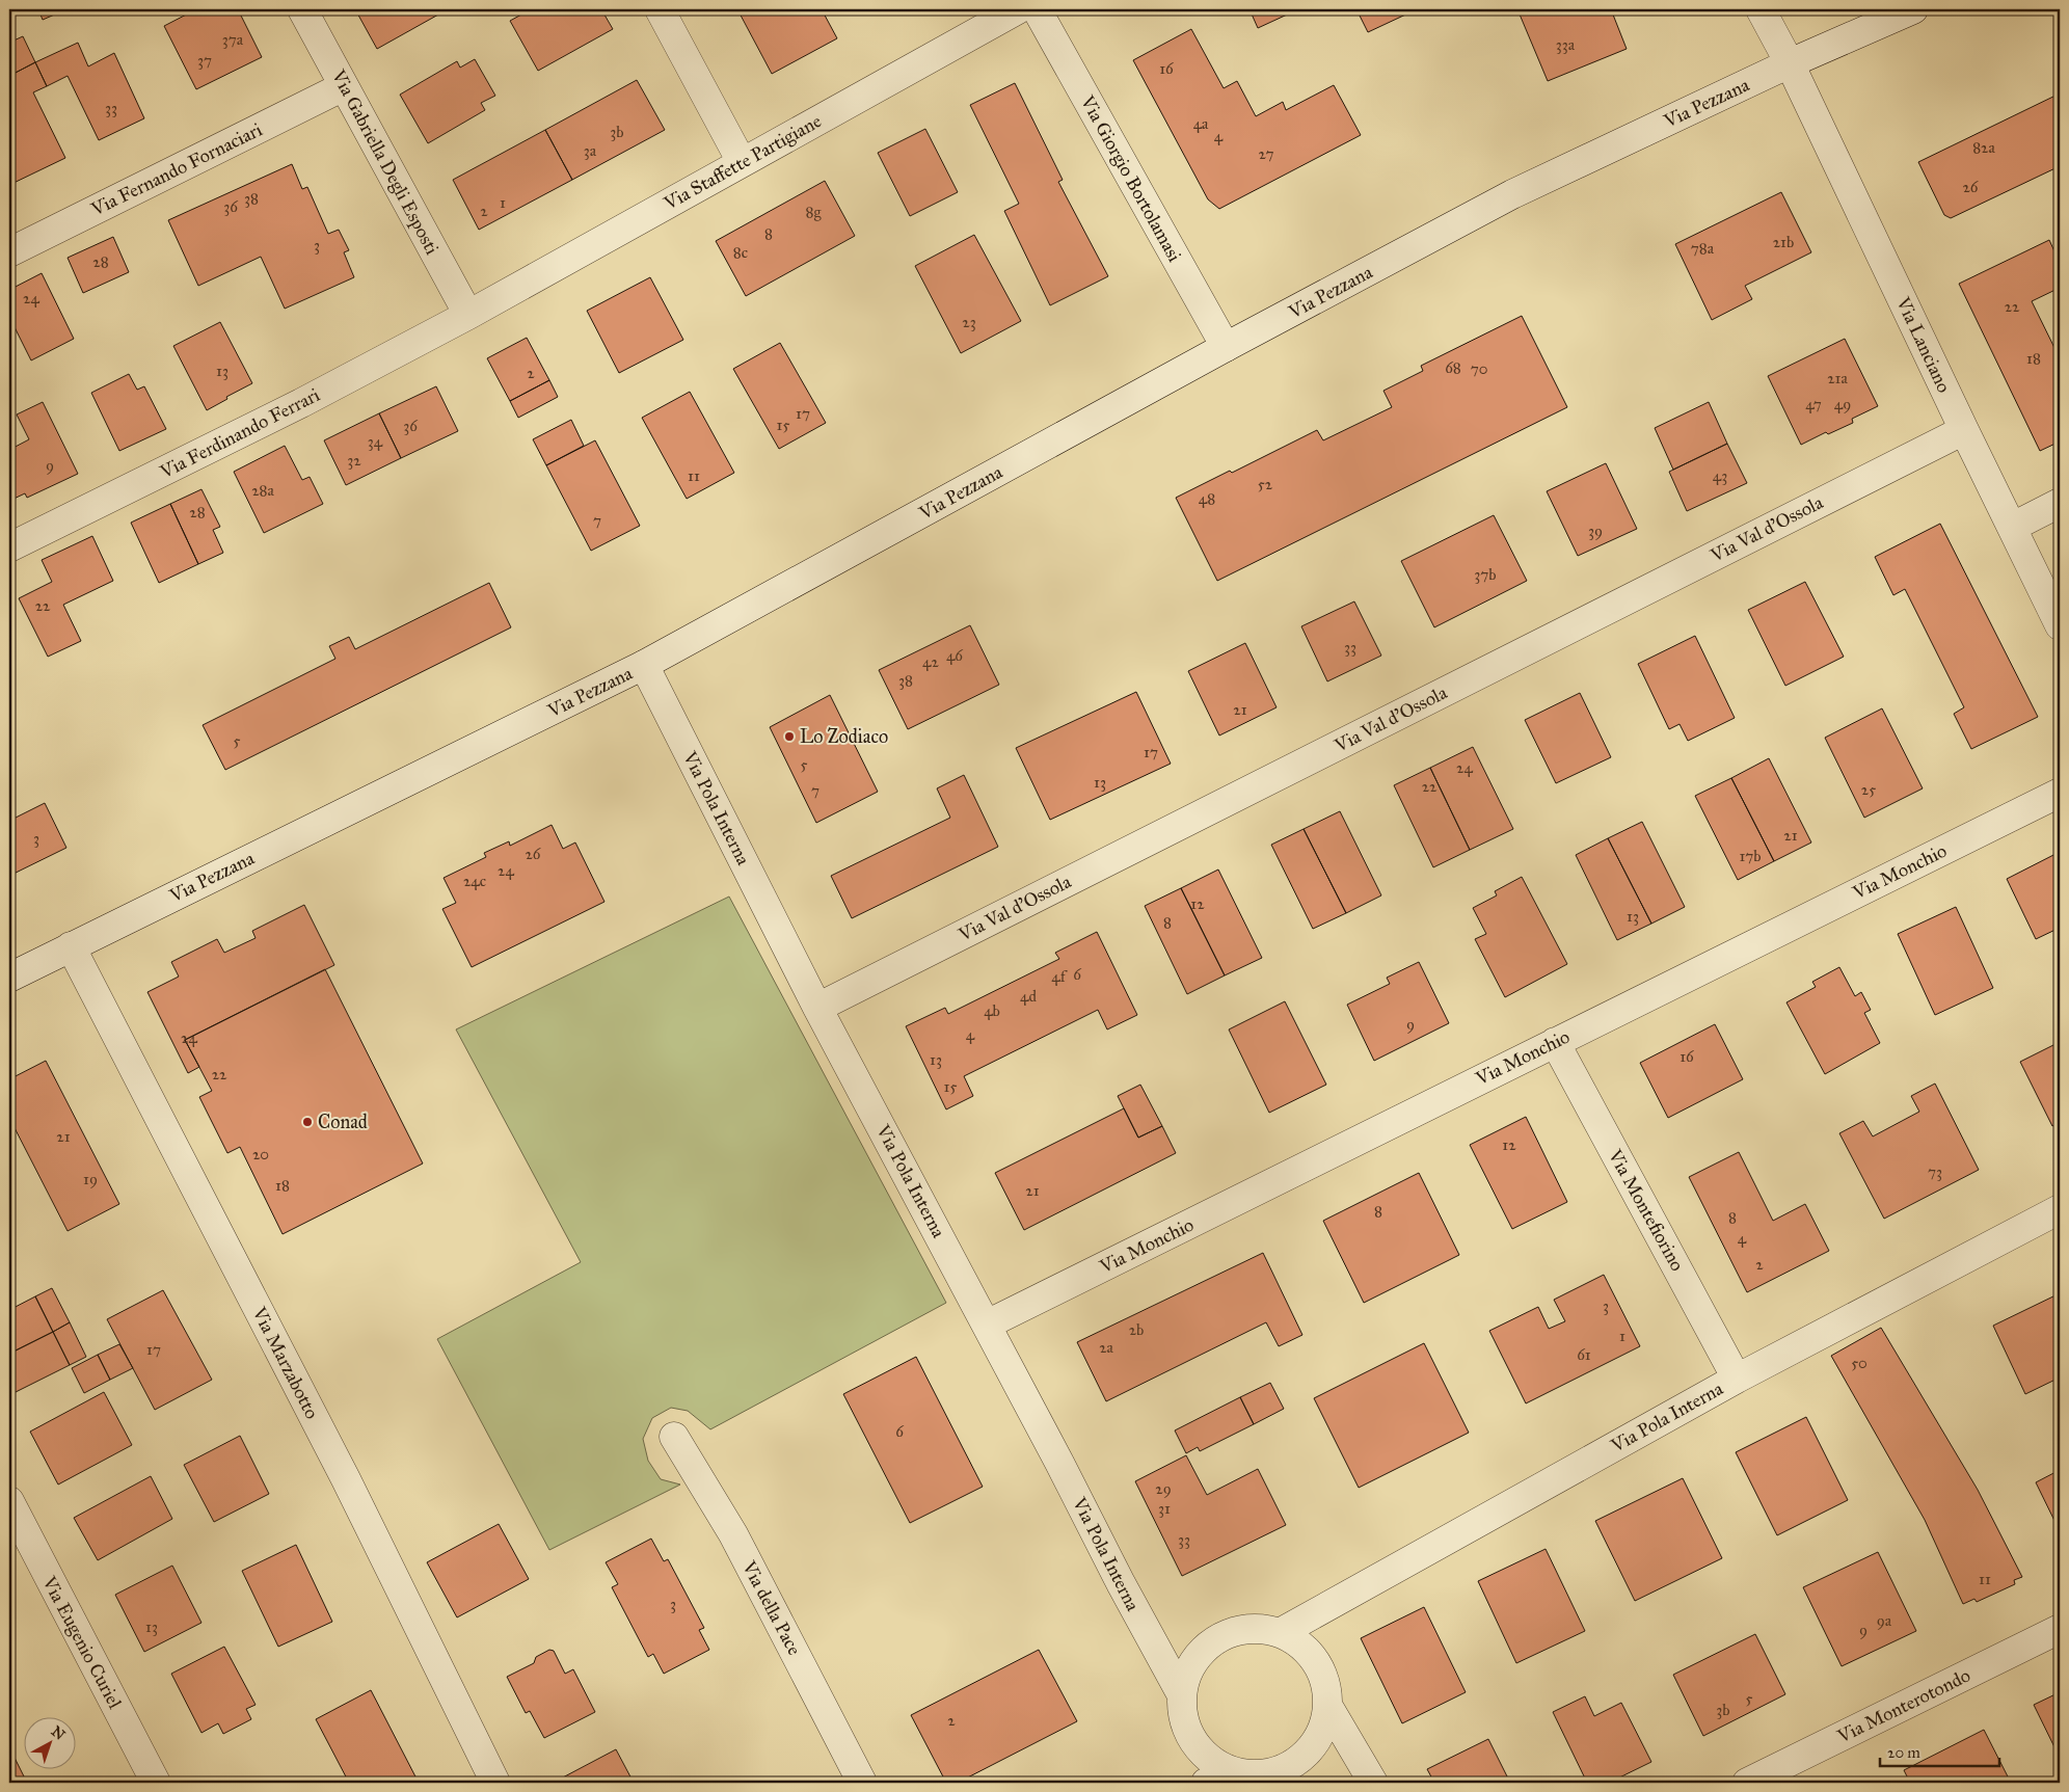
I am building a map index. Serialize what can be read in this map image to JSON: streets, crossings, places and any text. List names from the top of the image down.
{
  "streets": {
    "street": [
      "Via Pezzana",
      "Via Gabriella Degli Esposti",
      "Via Staffette Partigiane",
      "Via Fernando Fornaciari",
      "Via Giorgio Bortolamasi",
      "Via Lanciano",
      "Via Ferdinando Ferrari",
      "Via Val d'Ossola",
      "Via Pola Interna",
      "Via Monchio",
      "Via Montefiorino",
      "Via Marzabotto",
      "Via della Pace",
      "Via Eugenio Curiel",
      "Via Monterotondo"
    ]
  },
  "crossings": [
    ["Via Pezzana", "Via Giorgio Bortolamasi"],
    ["Via Pezzana", "Via Lanciano"],
    ["Via Pezzana", "Via Pola Interna"],
    ["Via Pezzana", "Via Marzabotto"],
    ["Via Gabriella Degli Esposti", "Via Staffette Partigiane"],
    ["Via Gabriella Degli Esposti", "Via Fernando Fornaciari"],
    ["Via Gabriella Degli Esposti", "Via Ferdinando Ferrari"],
    ["Via Staffette Partigiane", "Via Ferdinando Ferrari"],
    ["Via Lanciano", "Via Val d'Ossola"],
    ["Via Val d'Ossola", "Via Pola Interna"],
    ["Via Pola Interna", "Via Monchio"],
    ["Via Pola Interna", "Via Montefiorino"],
    ["Via Monchio", "Via Montefiorino"]
  ],
  "places": ["Lo Zodiaco", "Conad"],
  "house_numbers": [
    "37a",
    "33a",
    "37",
    "16",
    "33",
    "4a",
    "3b",
    "4",
    "82a",
    "3a",
    "27",
    "26",
    "38",
    "1",
    "36",
    "2",
    "8g",
    "8",
    "21b",
    "3",
    "78a",
    "8c",
    "28",
    "24",
    "22",
    "23",
    "18",
    "68",
    "70",
    "13",
    "2",
    "21a",
    "47",
    "49",
    "17",
    "15",
    "36",
    "34",
    "32",
    "9",
    "11",
    "43",
    "52",
    "28a",
    "48",
    "28",
    "7",
    "39",
    "37b",
    "22",
    "33",
    "46",
    "42",
    "38",
    "21",
    "5",
    "17",
    "5",
    "24",
    "13",
    "22",
    "25",
    "7",
    "21",
    "3",
    "26",
    "17b",
    "24",
    "24c",
    "12",
    "13",
    "8",
    "6",
    "4f",
    "4d",
    "4b",
    "9",
    "4",
    "24",
    "16",
    "13",
    "22",
    "15",
    "21",
    "12",
    "20",
    "73",
    "19",
    "18",
    "21",
    "8",
    "8",
    "4",
    "2",
    "3",
    "2b",
    "1",
    "2a",
    "17",
    "61",
    "50",
    "6",
    "29",
    "31",
    "33",
    "11",
    "3",
    "9a",
    "13",
    "9",
    "5",
    "3b",
    "2"
  ],
  "scale_bar": "20 m",
  "north": "top right"
}
